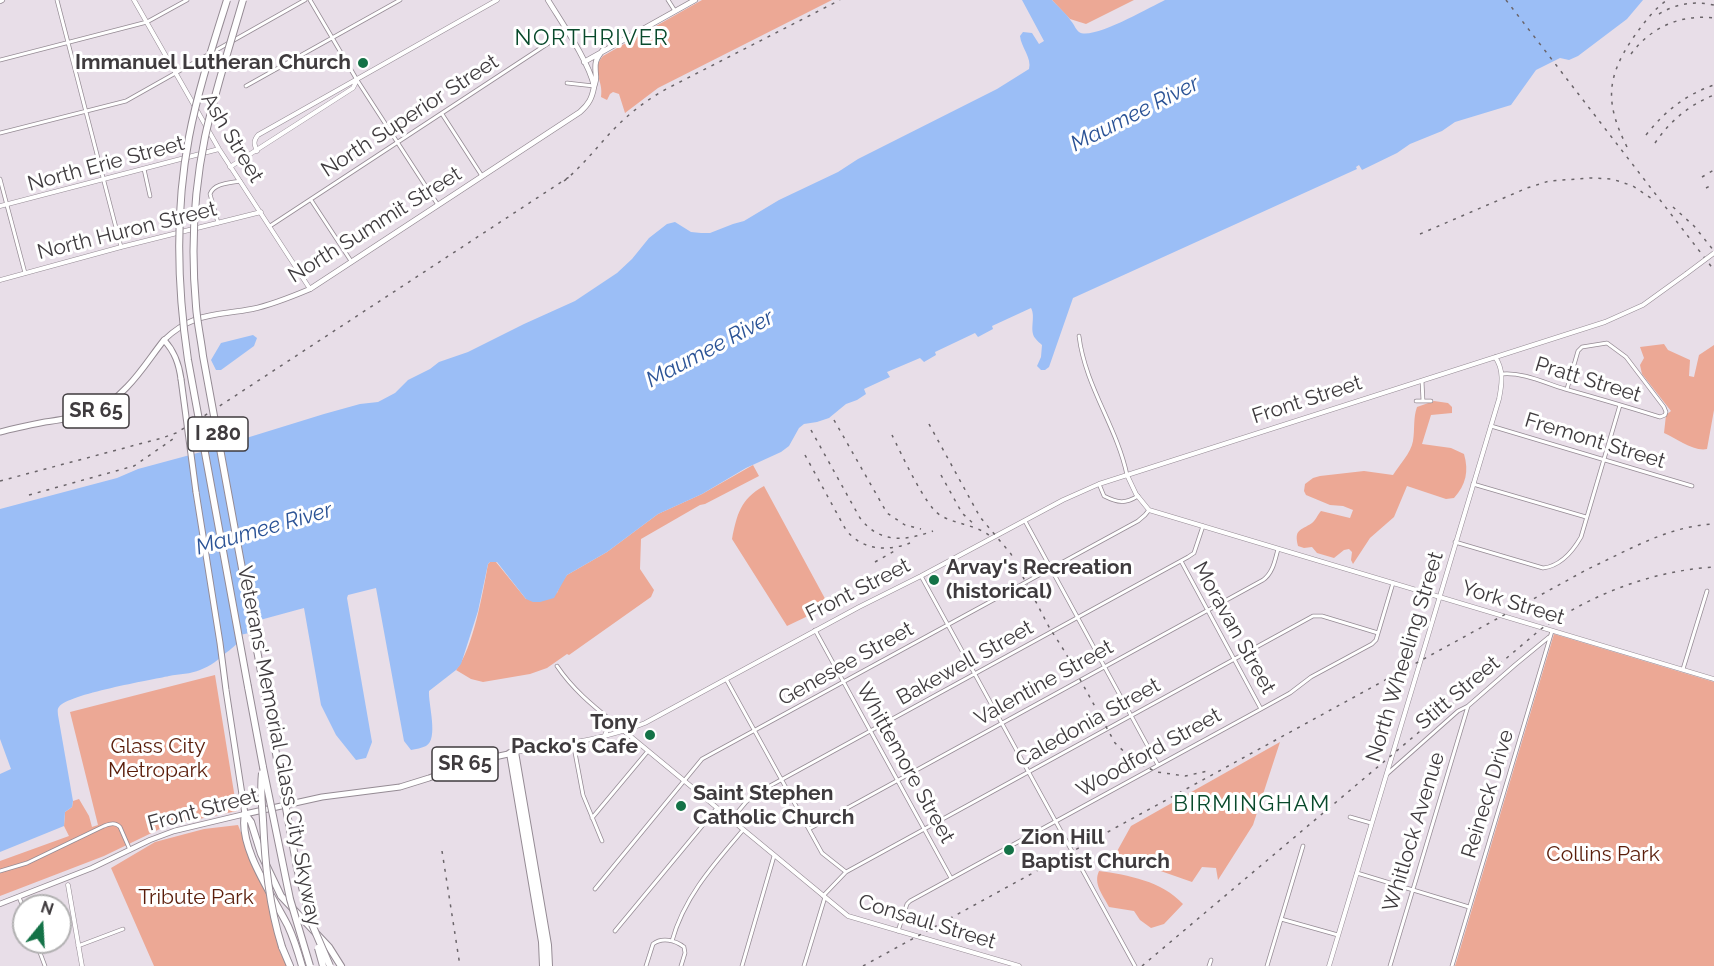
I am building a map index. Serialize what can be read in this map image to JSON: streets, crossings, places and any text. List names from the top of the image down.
{
  "streets": {
    "highway": ["I 280", "Veterans' Memorial Glass City Skyway"],
    "main road": ["North Summit Street", "Front Street", "SR 65"],
    "street": [
      "North Superior Street",
      "Ash Street",
      "North Erie Street",
      "North Huron Street",
      "Pratt Street",
      "Fremont Street",
      "York Street",
      "Moravan Street",
      "North Wheeling Street",
      "Bakewell Street",
      "Genesee Street",
      "Valentine Street",
      "Stitt Street",
      "Caledonia Street",
      "Woodford Street",
      "Whittemore Street",
      "Reineck Drive",
      "Whitlock Avenue",
      "Consaul Street"
    ]
  },
  "crossings": [
    ["North Superior Street", "Ash Street"],
    ["Ash Street", "North Erie Street"],
    ["Ash Street", "North Summit Street"],
    ["Ash Street", "North Huron Street"],
    ["Pratt Street", "North Wheeling Street"],
    ["Front Street", "Whittemore Street"],
    ["Front Street", "Consaul Street"],
    ["Fremont Street", "North Wheeling Street"],
    ["York Street", "North Wheeling Street"],
    ["York Street", "Bakewell Street"],
    ["York Street", "Genesee Street"],
    ["York Street", "Valentine Street"],
    ["York Street", "Reineck Drive"],
    ["Moravan Street", "Bakewell Street"],
    ["Moravan Street", "Valentine Street"],
    ["Moravan Street", "Caledonia Street"],
    ["Moravan Street", "Woodford Street"],
    ["North Wheeling Street", "Stitt Street"],
    ["Bakewell Street", "Whittemore Street"],
    ["Bakewell Street", "Consaul Street"],
    ["Genesee Street", "Whittemore Street"],
    ["Genesee Street", "Consaul Street"],
    ["Valentine Street", "Whittemore Street"],
    ["Stitt Street", "Reineck Drive"],
    ["Stitt Street", "Whitlock Avenue"],
    ["Caledonia Street", "Woodford Street"],
    ["Caledonia Street", "Whittemore Street"],
    ["Caledonia Street", "Consaul Street"],
    ["Woodford Street", "Whittemore Street"],
    ["Woodford Street", "Consaul Street"]
  ],
  "districts": ["NORTHRIVER", "BIRMINGHAM"],
  "water": ["Maumee River"],
  "parks": ["Glass City Metropark", "Collins Park", "Tribute Park"],
  "places": [
    "Immanuel Lutheran Church",
    "Arvay's Recreation (historical)",
    "Tony Packo's Cafe",
    "Saint Stephen Catholic Church",
    "Zion Hill Baptist Church"
  ],
  "north": "top"
}
